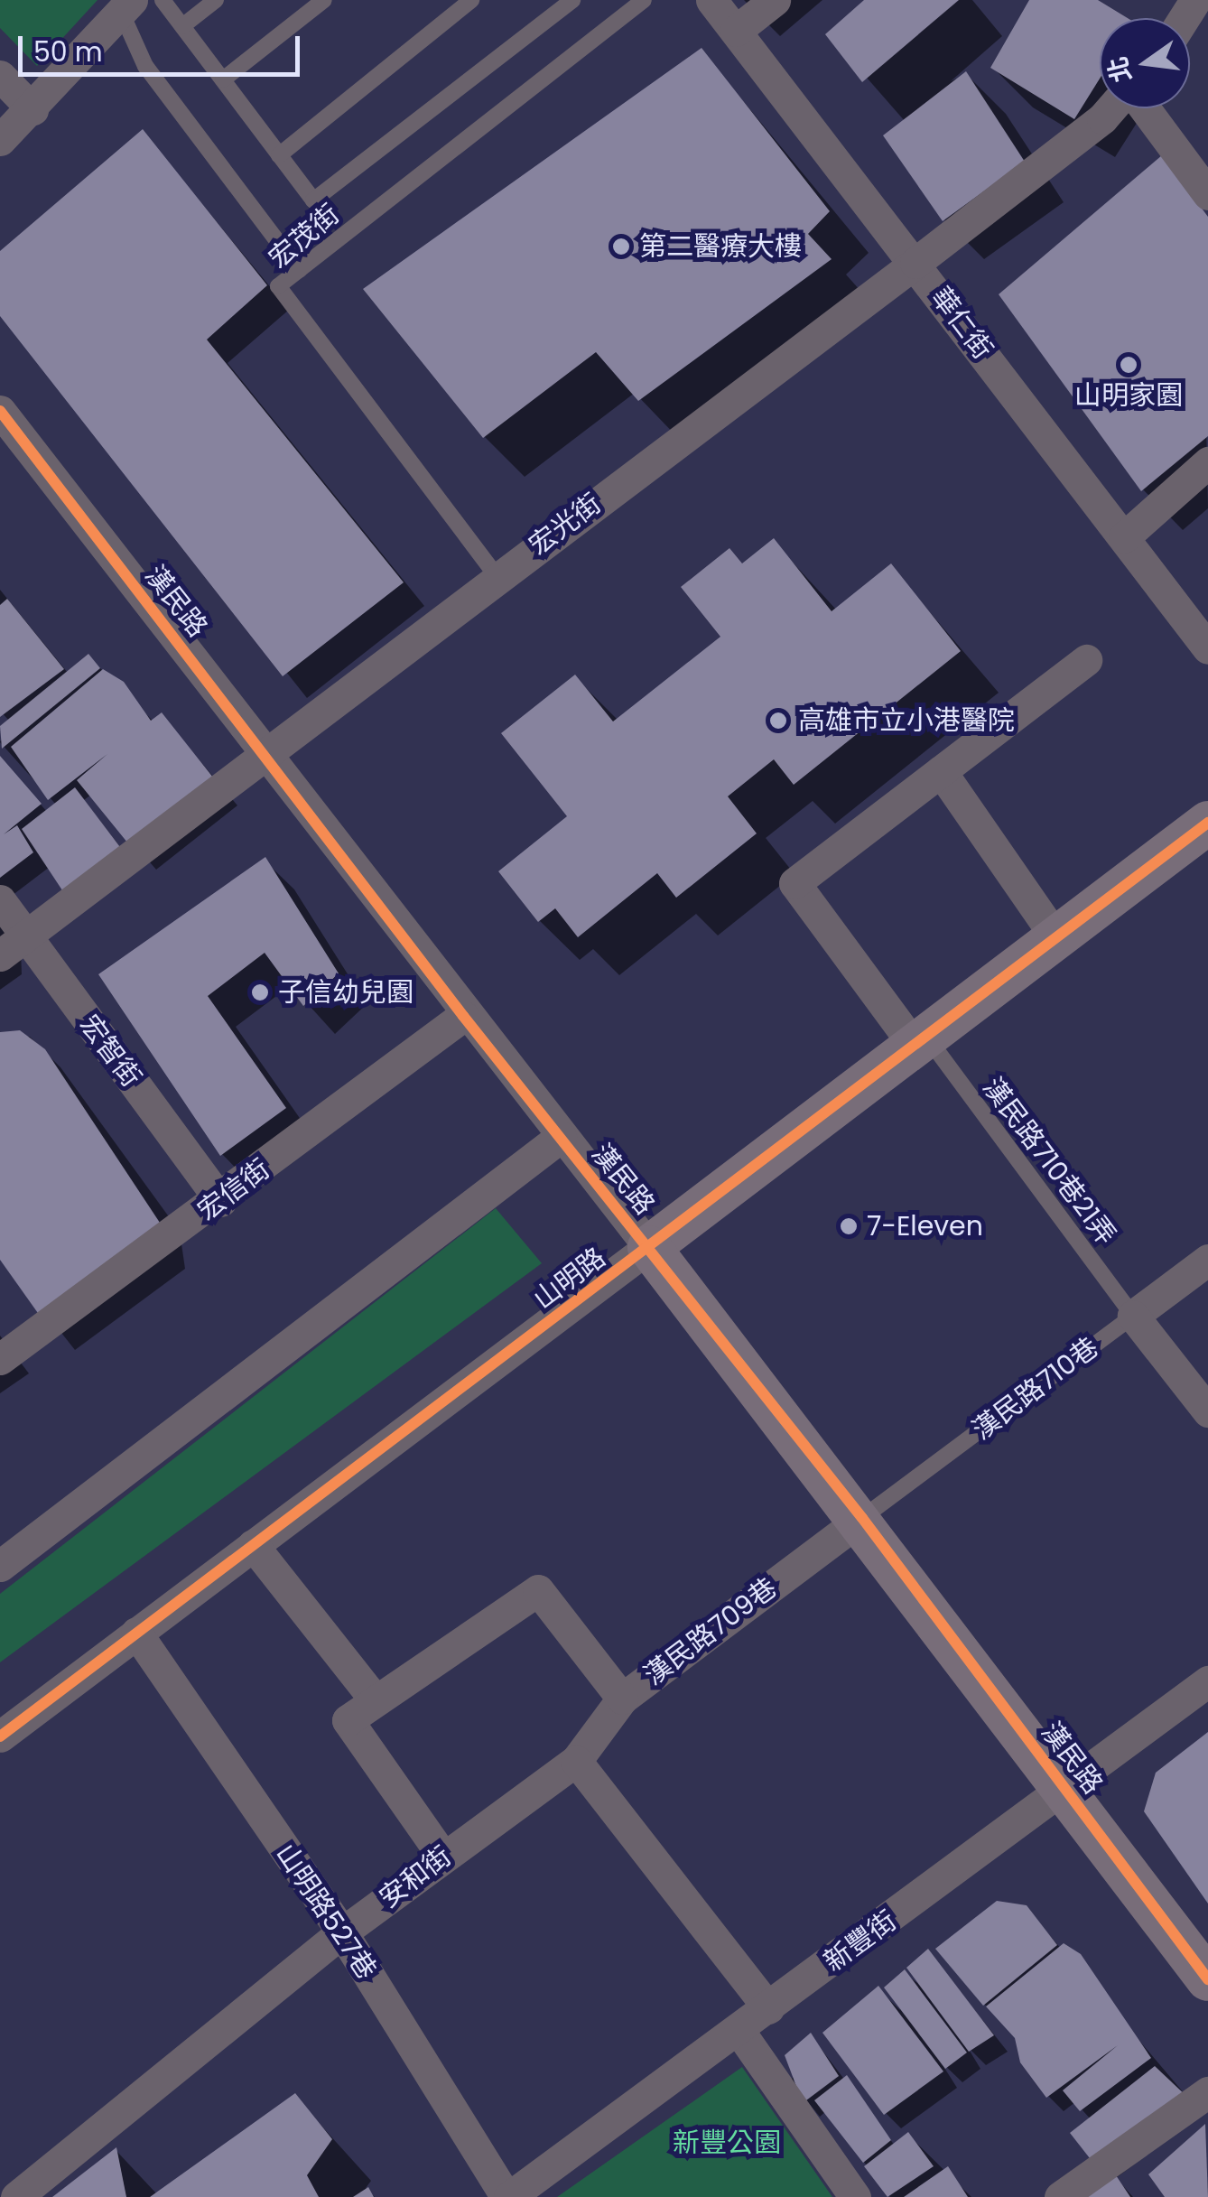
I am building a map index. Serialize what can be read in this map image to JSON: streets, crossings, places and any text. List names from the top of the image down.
{
  "streets": {
    "street": [
      "華仁街",
      "宏光街",
      "漢民路",
      "宏智街",
      "宏信街",
      "山明路",
      "漢民路710巷",
      "漢民路709巷",
      "安和街",
      "山明路527巷",
      "新豐街"
    ],
    "lane": ["宏茂街", "漢民路710巷21弄"]
  },
  "crossings": [
    ["宏茂街", "宏光街"],
    ["華仁街", "宏光街"],
    ["宏光街", "漢民路"],
    ["宏光街", "宏智街"],
    ["漢民路", "宏信街"],
    ["漢民路", "山明路"],
    ["漢民路", "漢民路710巷"],
    ["漢民路", "漢民路709巷"],
    ["漢民路", "新豐街"],
    ["宏智街", "宏信街"],
    ["漢民路710巷21弄", "山明路"],
    ["漢民路710巷21弄", "漢民路710巷"],
    ["山明路", "山明路527巷"],
    ["漢民路710巷", "漢民路709巷"],
    ["漢民路709巷", "安和街"],
    ["安和街", "山明路527巷"],
    ["山明路527巷", "新豐街"]
  ],
  "parks": ["新豐公園"],
  "places": [
    "第二醫療大樓",
    "山明家園",
    "高雄市立小港醫院",
    "子信幼兒園",
    "7-Eleven"
  ],
  "scale_bar": "50 m",
  "north": "left"
}
